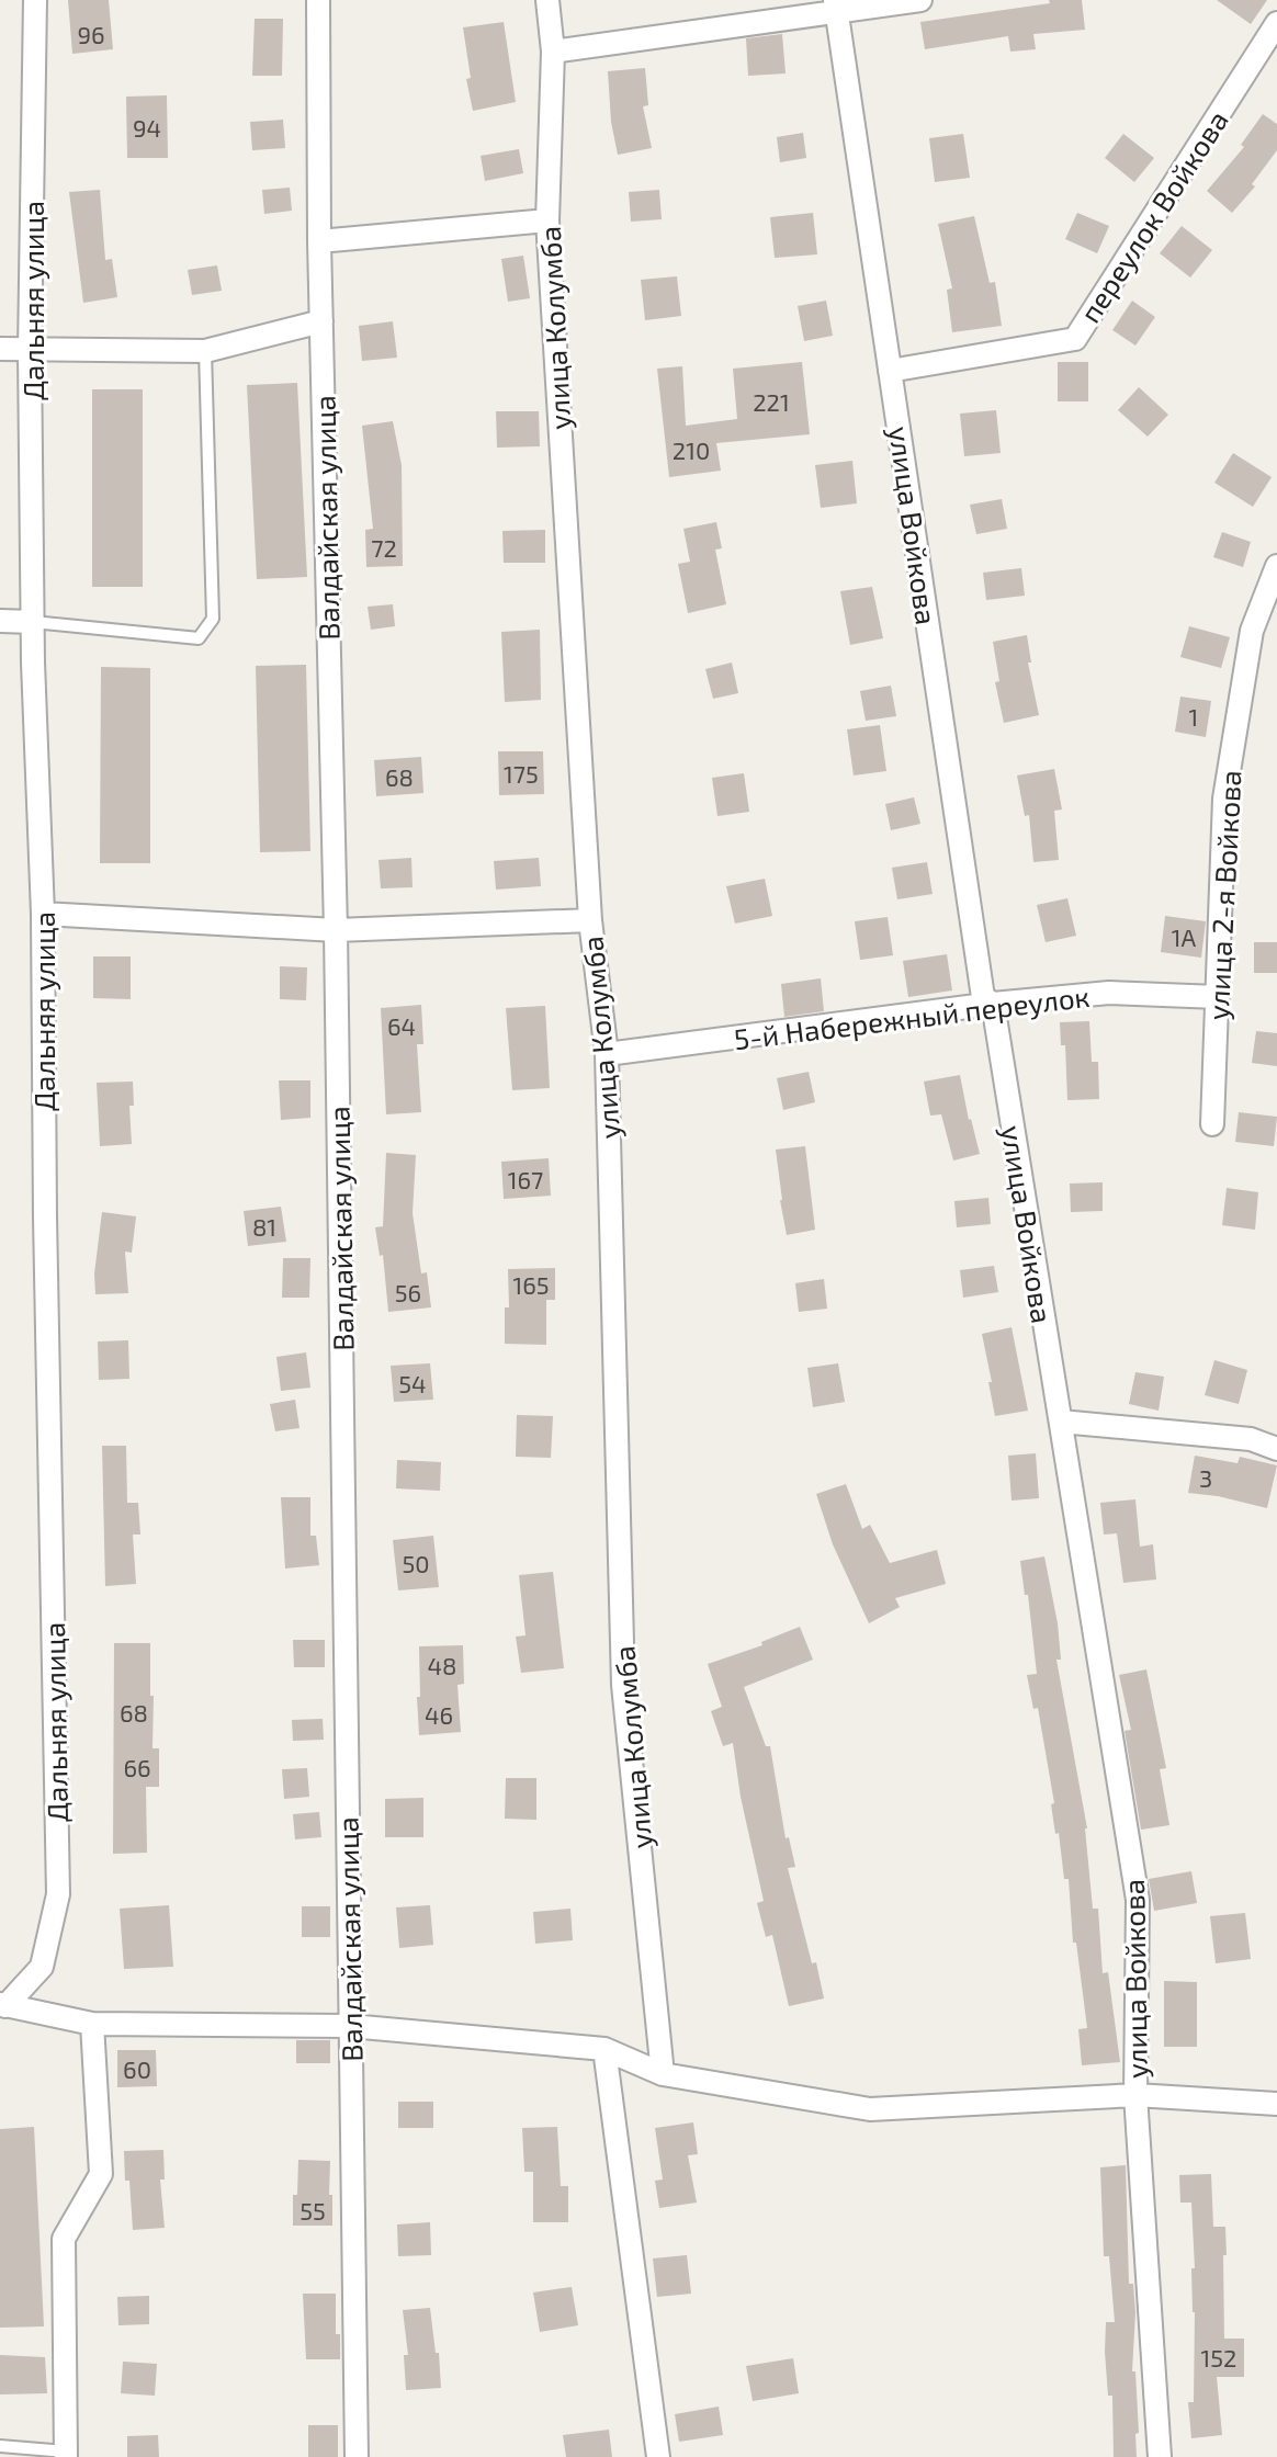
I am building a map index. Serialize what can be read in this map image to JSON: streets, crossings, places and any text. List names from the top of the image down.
{
  "streets": {
    "street": [
      "переулок Войкова",
      "Дальняя улица",
      "улица Колумба",
      "Валдайская улица",
      "улица Войкова",
      "улица 2-я Войкова",
      "5-й Набережный переулок"
    ]
  },
  "crossings": [
    ["переулок Войкова", "улица Войкова"],
    ["улица Колумба", "5-й Набережный переулок"],
    ["улица Войкова", "5-й Набережный переулок"],
    ["улица 2-я Войкова", "5-й Набережный переулок"]
  ],
  "house_numbers": [
    "96",
    "94",
    "221",
    "210",
    "72",
    "1",
    "175",
    "68",
    "1А",
    "64",
    "167",
    "81",
    "165",
    "56",
    "54",
    "3",
    "50",
    "48",
    "68",
    "46",
    "66",
    "60",
    "55",
    "152"
  ]
}
